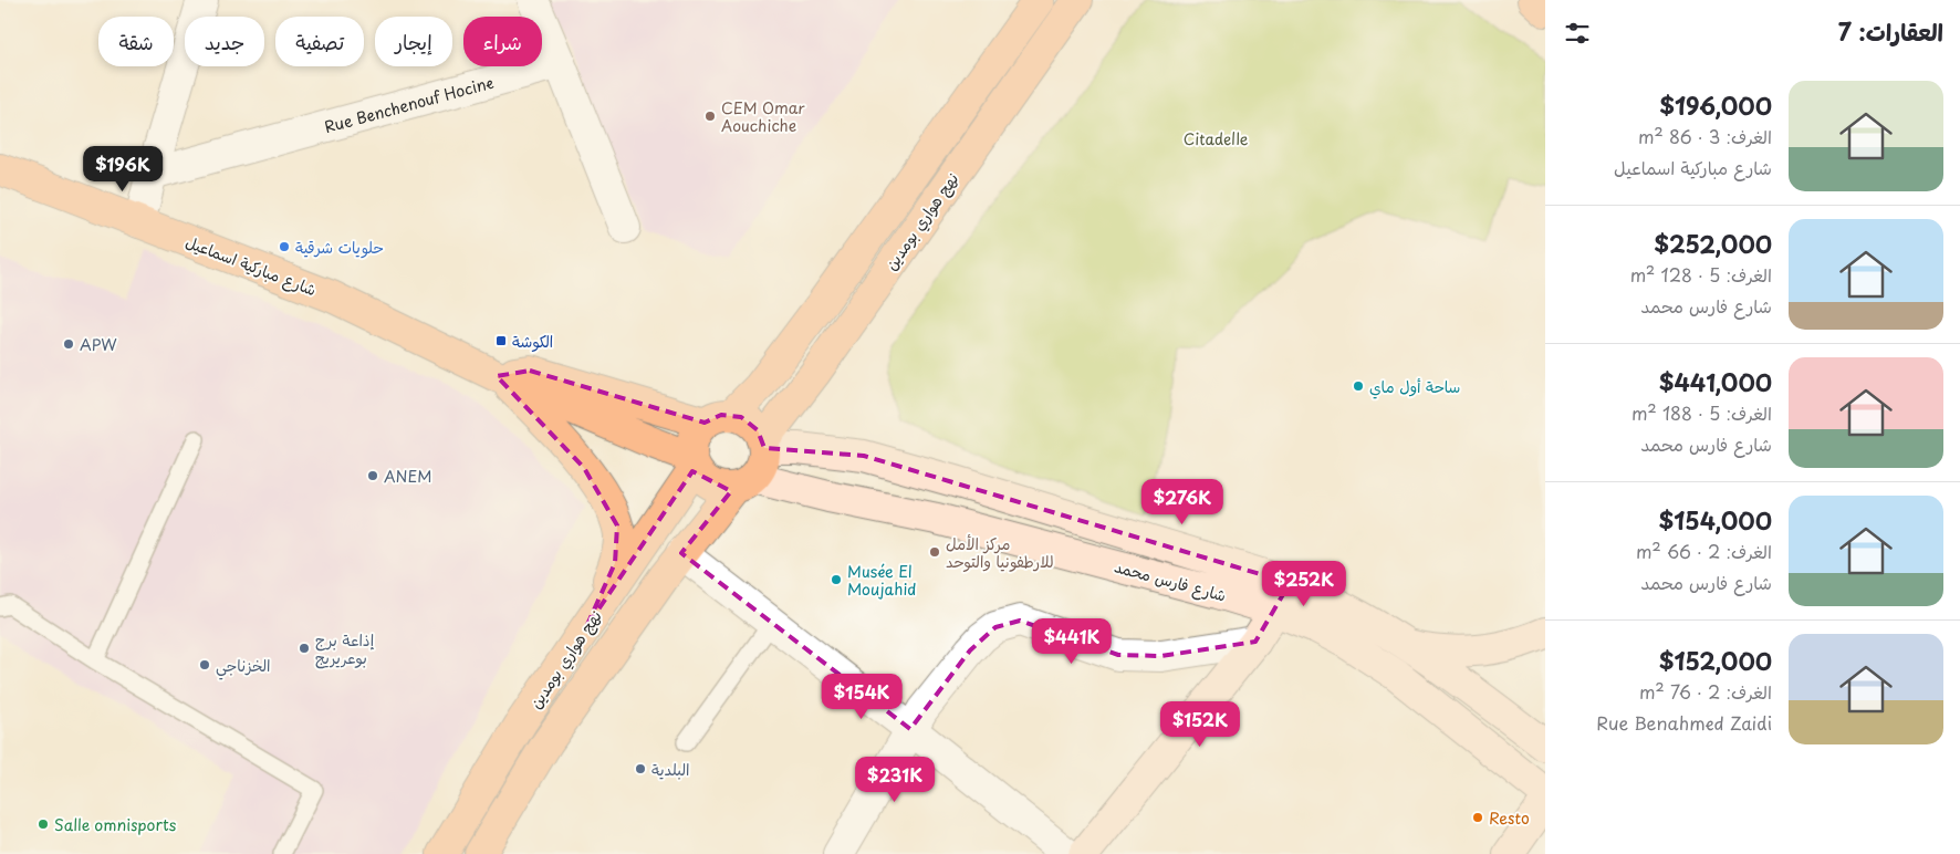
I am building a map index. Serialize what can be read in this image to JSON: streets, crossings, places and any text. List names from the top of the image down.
{
  "streets": {
    "main road": ["نهج هواري بومدين", "شارع مباركية اسماعيل"],
    "street": ["Rue Benchenouf Hocine", "شارع فارس محمد"]
  },
  "crossings": [
    ["نهج هواري بومدين", "شارع مباركية اسماعيل"],
    ["نهج هواري بومدين", "شارع فارس محمد"],
    ["شارع مباركية اسماعيل", "شارع فارس محمد"]
  ],
  "parks": ["Citadelle"],
  "places": {
    "other": [
      "CEM Omar Aouchiche",
      "حلويات شرقية",
      "APW",
      "ساحة أول ماي",
      "ANEM",
      "مركز الأمل للارطفونيا والتوحد",
      "Musée El Moujahid",
      "إذاعة برج بوعريريج",
      "الخزناجي",
      "البلدية",
      "Resto",
      "Salle omnisports"
    ],
    "transit": ["الكوشة"]
  },
  "page": {
    "heading": "العقارات: 7",
    "chip": [
      "شراء",
      "إيجار",
      "تصفية",
      "جديد",
      "شقة"
    ],
    "list": [
      {
        "name": "$196,000",
        "note": "الغرف: 3 · 86 m² · شارع مباركية اسماعيل"
      },
      {
        "name": "$252,000",
        "note": "الغرف: 5 · 128 m² · شارع فارس محمد"
      },
      {
        "name": "$441,000",
        "note": "الغرف: 5 · 188 m² · شارع فارس محمد"
      },
      {
        "name": "$154,000",
        "note": "الغرف: 2 · 66 m² · شارع فارس محمد"
      },
      {
        "name": "$152,000",
        "note": "الغرف: 2 · 76 m² · Rue Benahmed Zaidi"
      }
    ],
    "price": [
      "$196K",
      "$276K",
      "$252K",
      "$441K",
      "$154K",
      "$152K",
      "$231K"
    ]
  }
}
